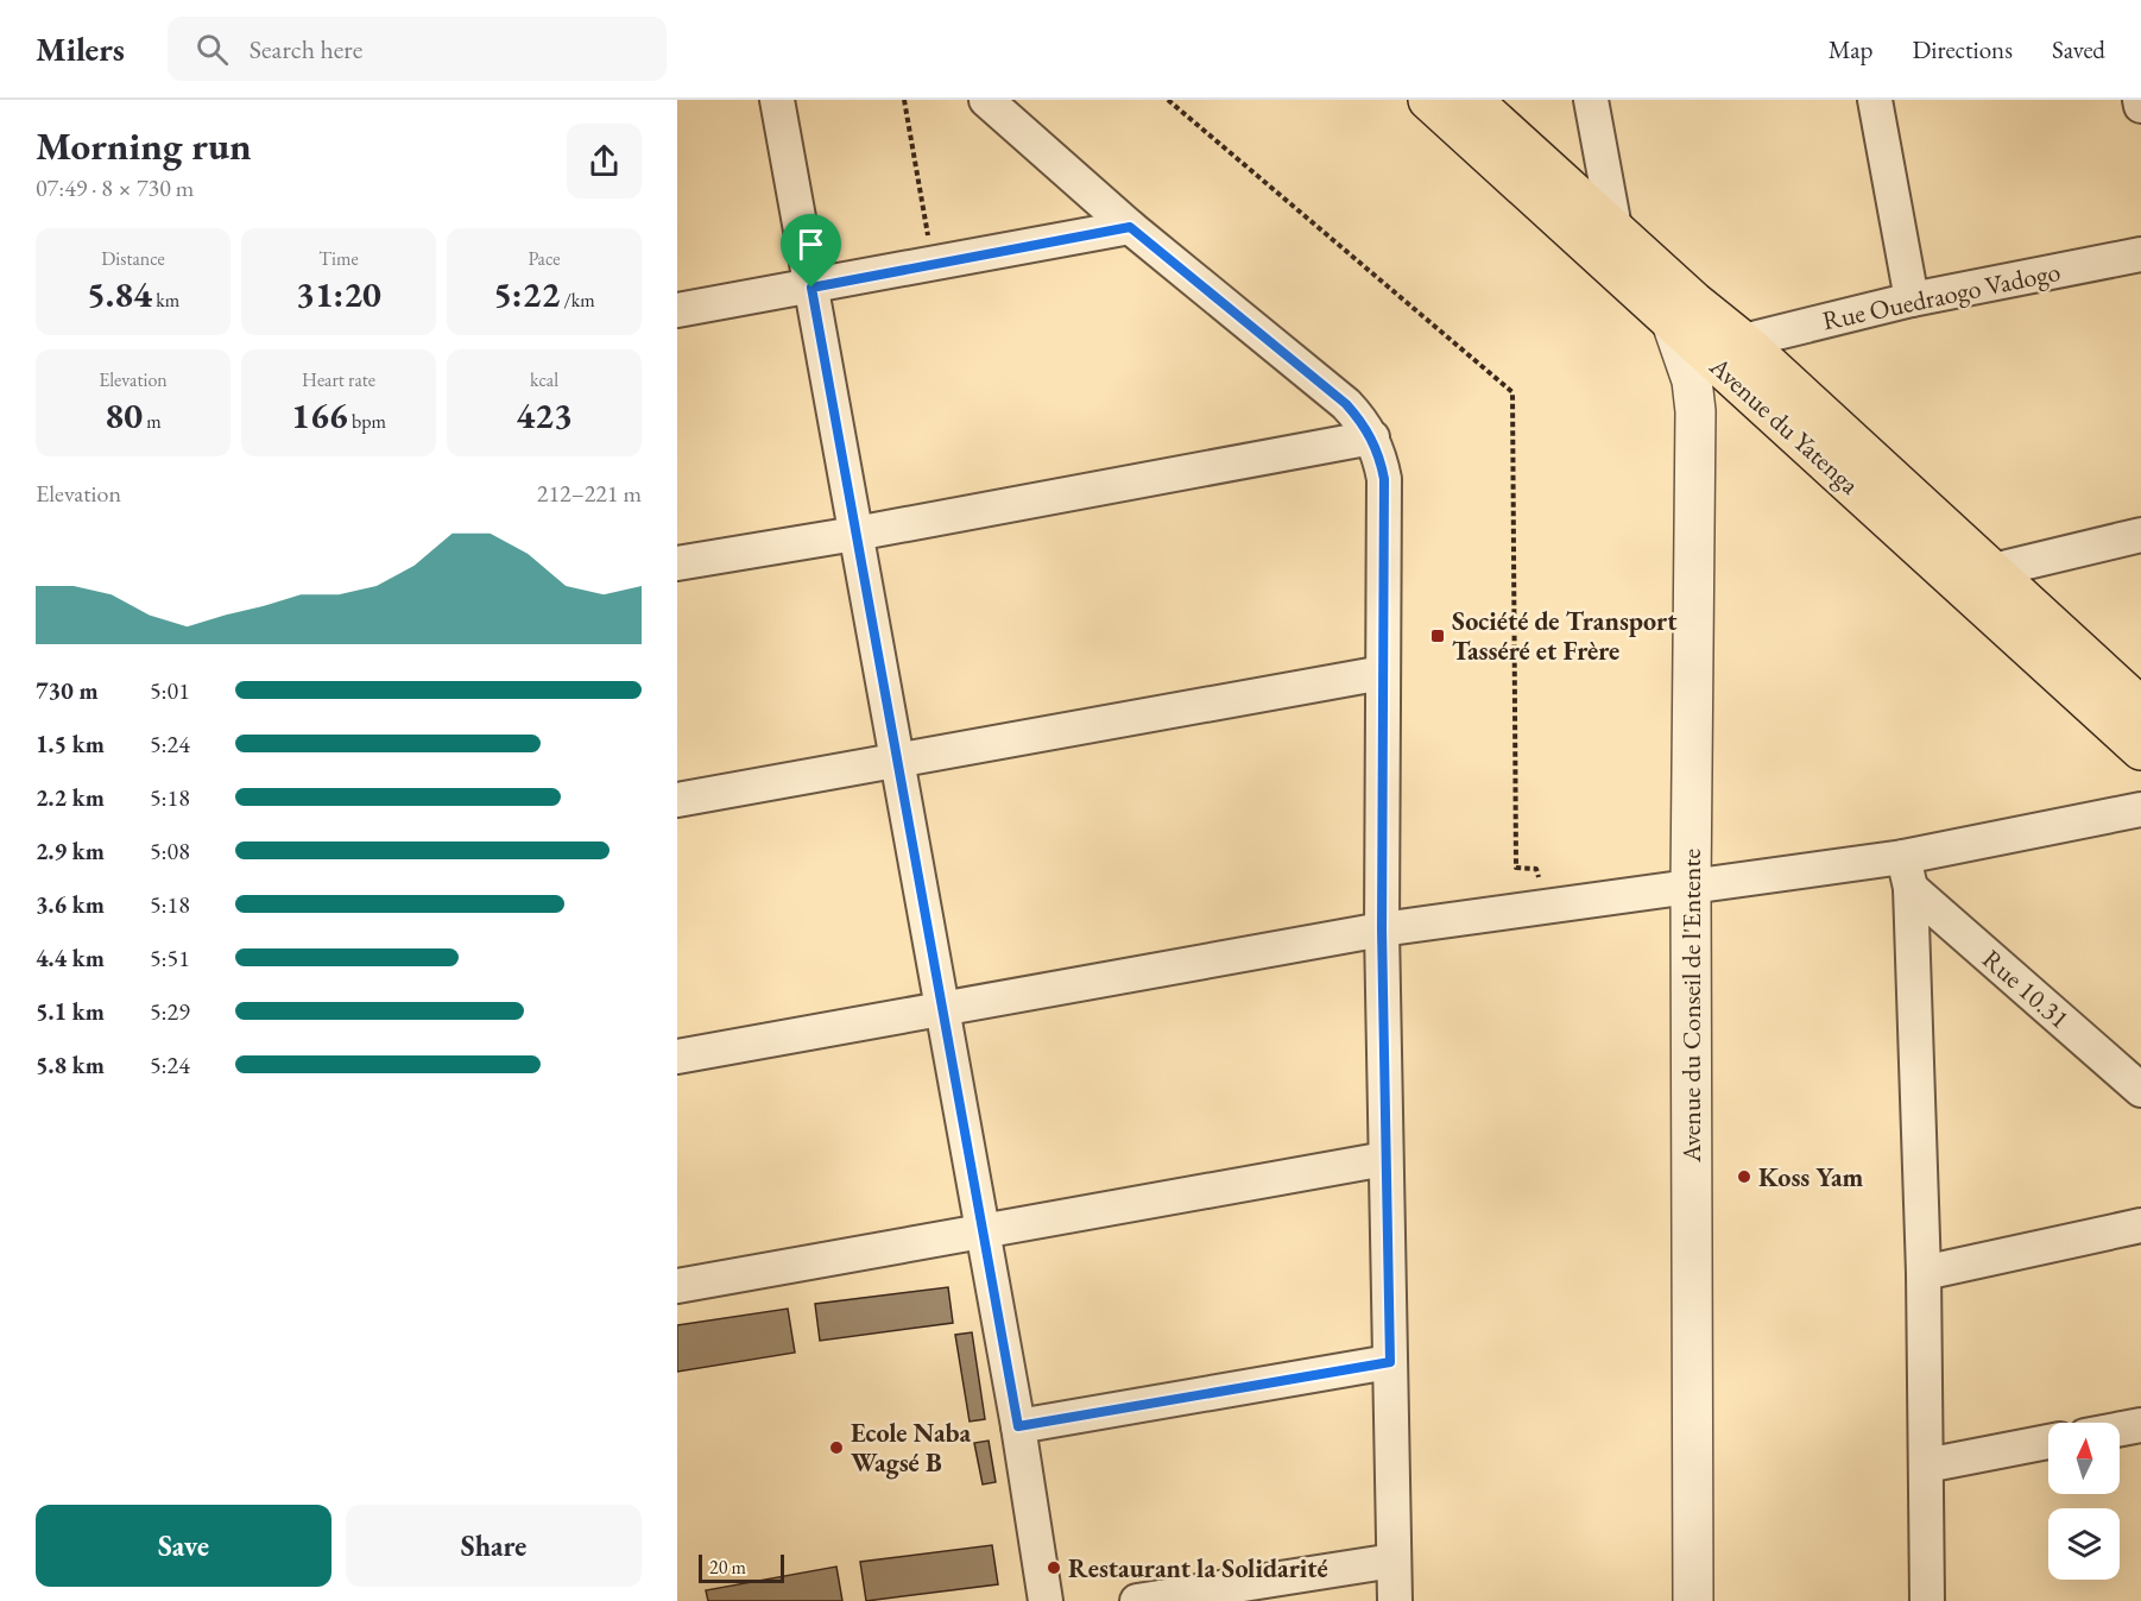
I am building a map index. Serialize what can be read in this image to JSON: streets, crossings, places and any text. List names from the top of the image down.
{
  "streets": {
    "main road": ["Avenue du Yatenga"],
    "street": ["Rue Ouedraogo Vadogo", "Rue 10.31", "Avenue du Conseil de l'Entente"]
  },
  "crossings": [
    ["Rue Ouedraogo Vadogo", "Avenue du Yatenga"],
    ["Avenue du Yatenga", "Avenue du Conseil de l'Entente"]
  ],
  "places": {
    "transit": ["Société de Transport Tasséré et Frère"],
    "other": ["Koss Yam", "Ecole Naba Wagsé B", "Restaurant la Solidarité"]
  },
  "scale_bar": "20 m",
  "north": "top",
  "page": {
    "header": "Milers",
    "search": "Search here",
    "nav": ["Map", "Directions", "Saved"],
    "heading": ["Morning run", "07:49 · 8 × 730 m"],
    "stats": [
      ["Distance", "5.84 km"],
      ["Time", "31:20"],
      ["Pace", "5:22 /km"],
      ["Elevation", "80 m"],
      ["Heart rate", "166 bpm"],
      ["kcal", "423"]
    ],
    "chart": ["Elevation", "212–221 m"],
    "list": [
      {
        "name": "730 m",
        "note": "5:01"
      },
      {
        "name": "1.5 km",
        "note": "5:24"
      },
      {
        "name": "2.2 km",
        "note": "5:18"
      },
      {
        "name": "2.9 km",
        "note": "5:08"
      },
      {
        "name": "3.6 km",
        "note": "5:18"
      },
      {
        "name": "4.4 km",
        "note": "5:51"
      },
      {
        "name": "5.1 km",
        "note": "5:29"
      },
      {
        "name": "5.8 km",
        "note": "5:24"
      }
    ],
    "buttons": ["Save", "Share"],
    "scale": "20 m"
  }
}
